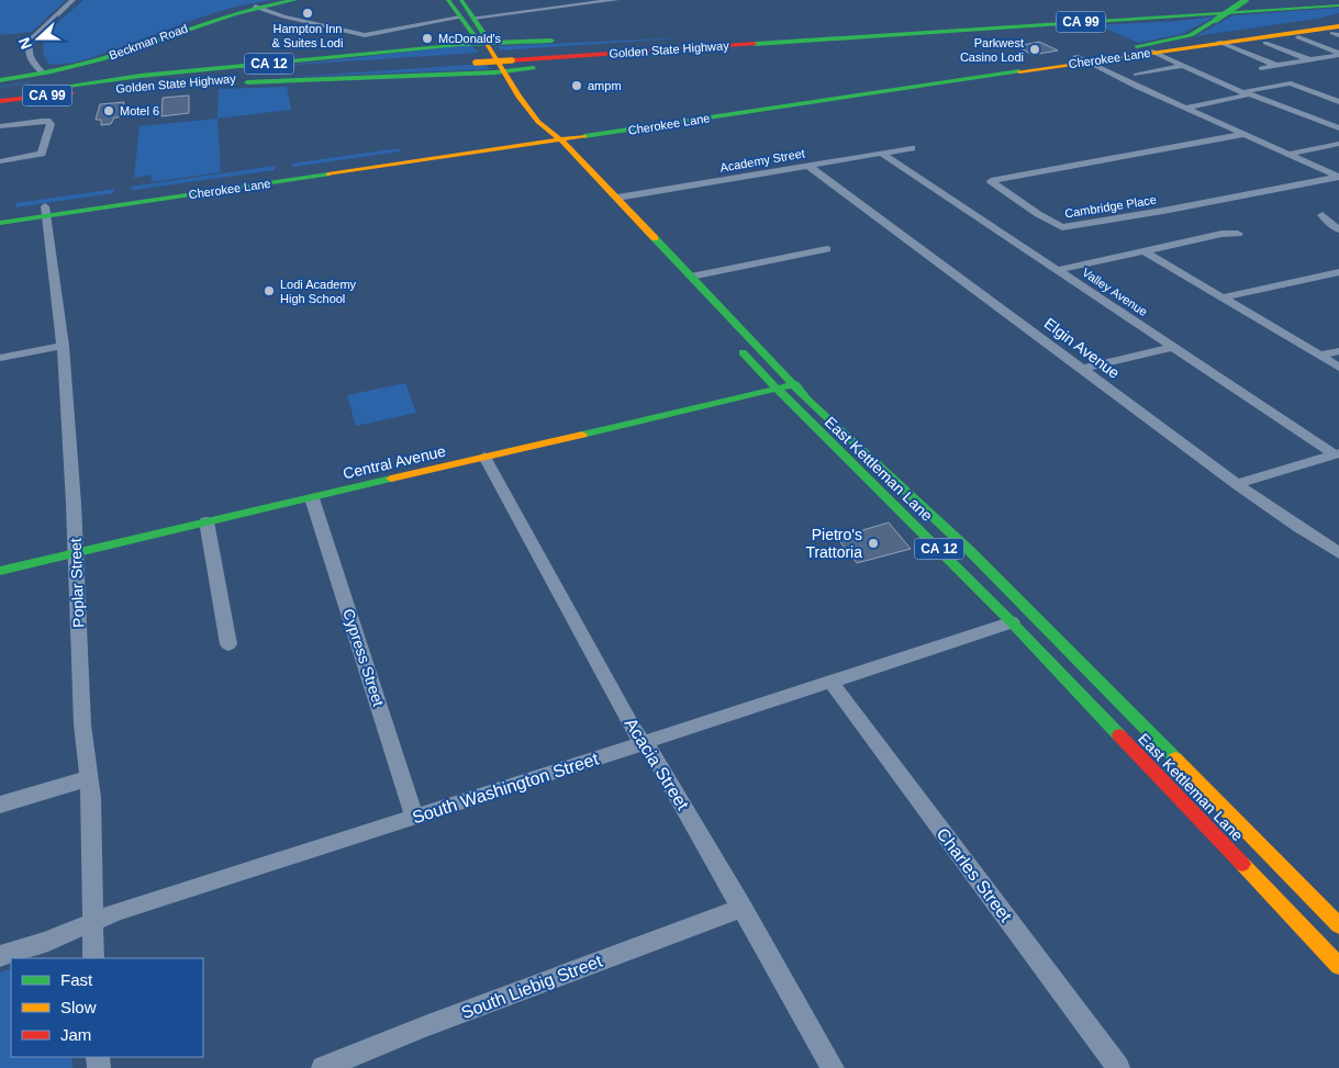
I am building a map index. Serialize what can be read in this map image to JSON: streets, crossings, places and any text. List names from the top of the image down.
{
  "streets": {
    "main road": [
      "CA 99",
      "Beckman Road",
      "Golden State Highway",
      "Cherokee Lane",
      "CA 12",
      "Central Avenue",
      "East Kettleman Lane"
    ],
    "street": [
      "Academy Street",
      "Cambridge Place",
      "Valley Avenue",
      "Elgin Avenue",
      "Poplar Street",
      "Cypress Street",
      "Acacia Street",
      "South Washington Street",
      "Charles Street",
      "South Liebig Street"
    ]
  },
  "crossings": [
    ["Golden State Highway", "CA 12"],
    ["Cherokee Lane", "East Kettleman Lane"],
    ["Cherokee Lane", "Poplar Street"],
    ["CA 12", "East Kettleman Lane"],
    ["Academy Street", "Valley Avenue"],
    ["Academy Street", "Elgin Avenue"],
    ["Academy Street", "East Kettleman Lane"],
    ["Central Avenue", "East Kettleman Lane"],
    ["Central Avenue", "Poplar Street"],
    ["Central Avenue", "Cypress Street"],
    ["Central Avenue", "Acacia Street"],
    ["East Kettleman Lane", "South Washington Street"],
    ["Poplar Street", "South Washington Street"],
    ["Cypress Street", "South Washington Street"],
    ["Acacia Street", "South Washington Street"],
    ["Acacia Street", "South Liebig Street"],
    ["South Washington Street", "Charles Street"]
  ],
  "places": [
    "Hampton Inn & Suites Lodi",
    "McDonald's",
    "Parkwest Casino Lodi",
    "ampm",
    "Motel 6",
    "Lodi Academy High School",
    "Pietro's Trattoria"
  ],
  "legend": ["Fast", "Slow", "Jam"],
  "north": "left"
}
